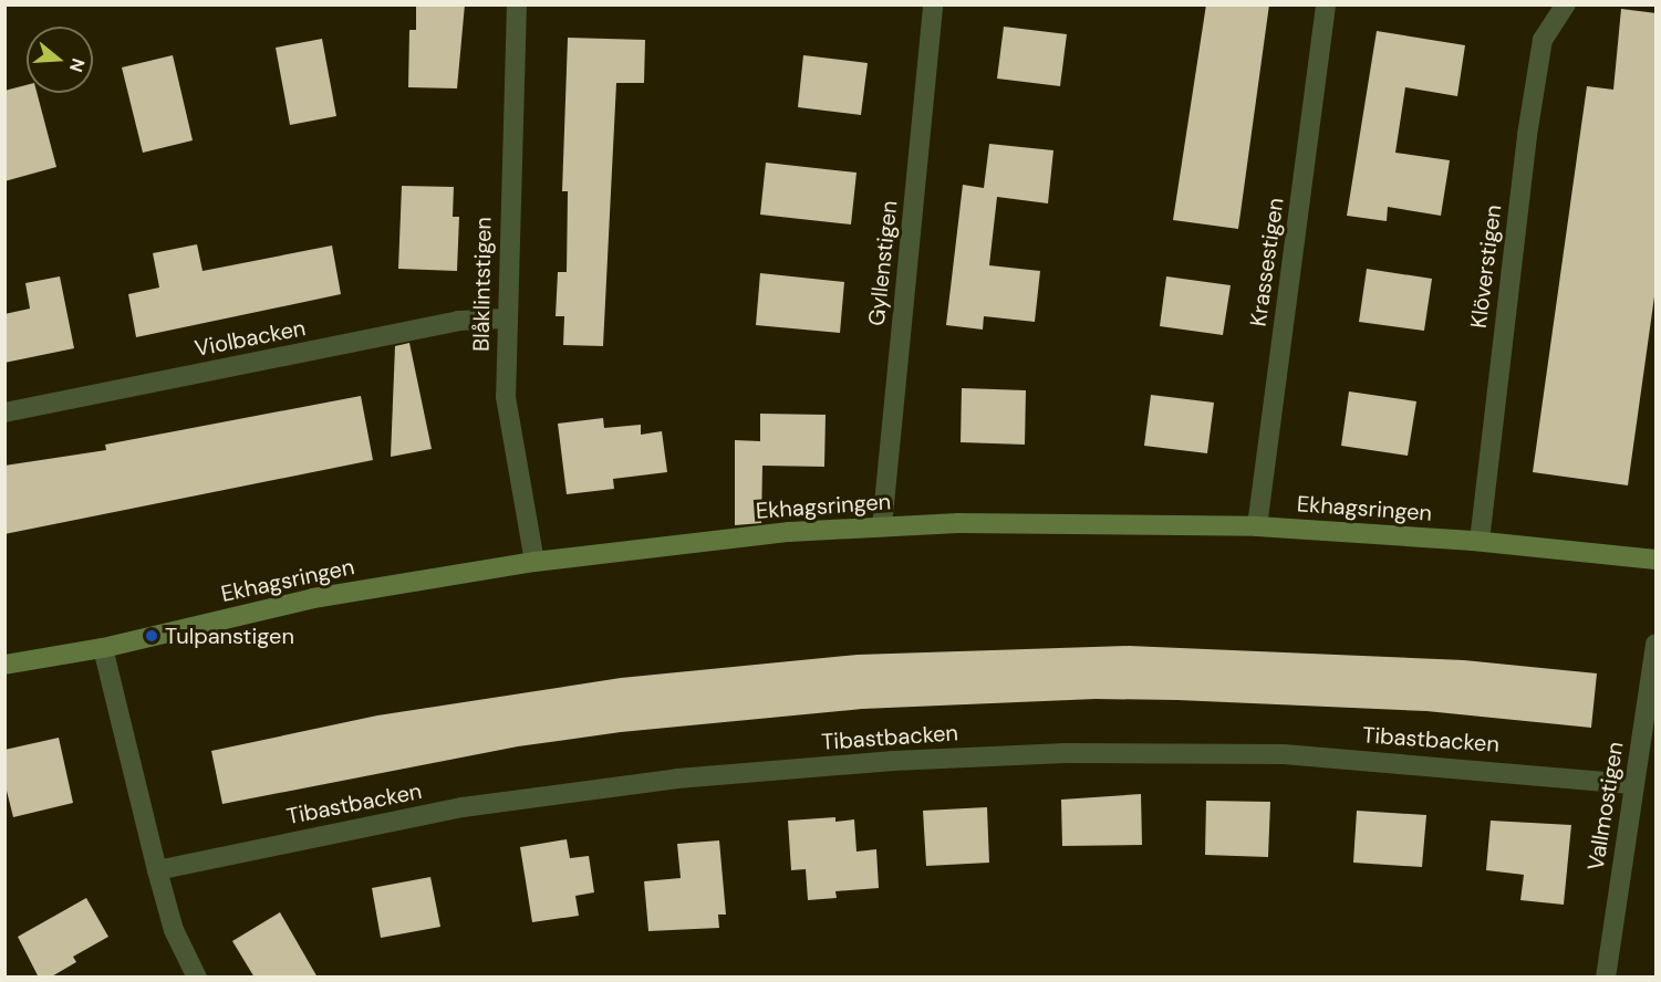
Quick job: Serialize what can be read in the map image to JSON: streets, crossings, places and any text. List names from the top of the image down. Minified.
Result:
{"streets":{"street":["Krassestigen","Gyllenstigen","Klöverstigen","Blåklintstigen","Violbacken","Ekhagsringen","Tibastbacken","Vallmostigen"]},"crossings":[["Krassestigen","Ekhagsringen"],["Gyllenstigen","Ekhagsringen"],["Klöverstigen","Ekhagsringen"],["Blåklintstigen","Violbacken"],["Blåklintstigen","Ekhagsringen"],["Tibastbacken","Vallmostigen"]],"places":["Tulpanstigen"],"north":"right"}
